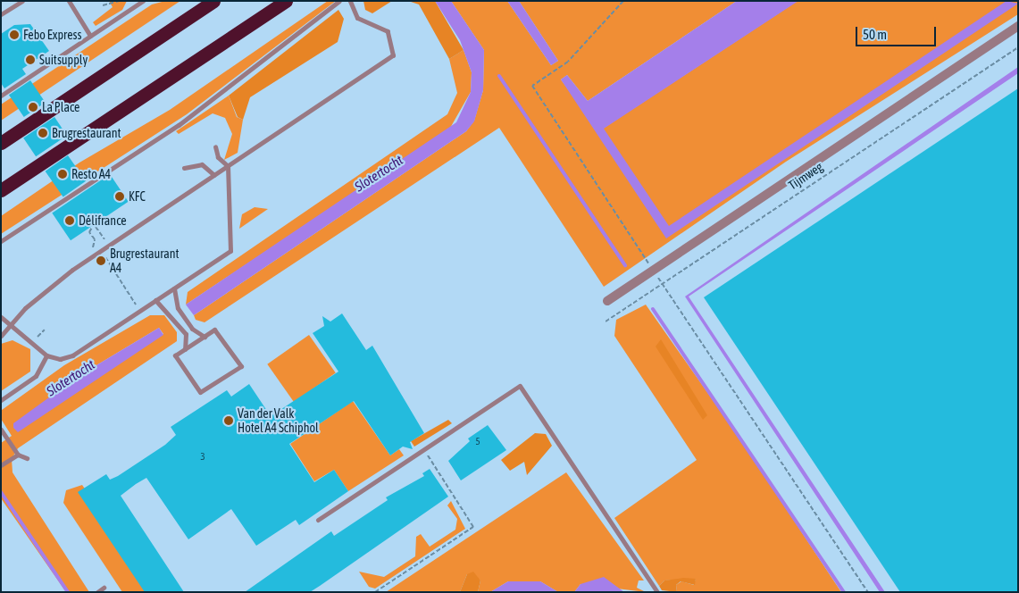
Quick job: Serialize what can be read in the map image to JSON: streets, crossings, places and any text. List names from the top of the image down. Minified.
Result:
{"streets":{"street":["Tijmweg"]},"water":["Slotertocht"],"places":["Febo Express","Suitsupply","La Place","Brugrestaurant","Resto A4","KFC","Délifrance","Brugrestaurant A4","Van der Valk Hotel A4 Schiphol"],"house_numbers":["5","3"],"scale_bar":"50 m"}
